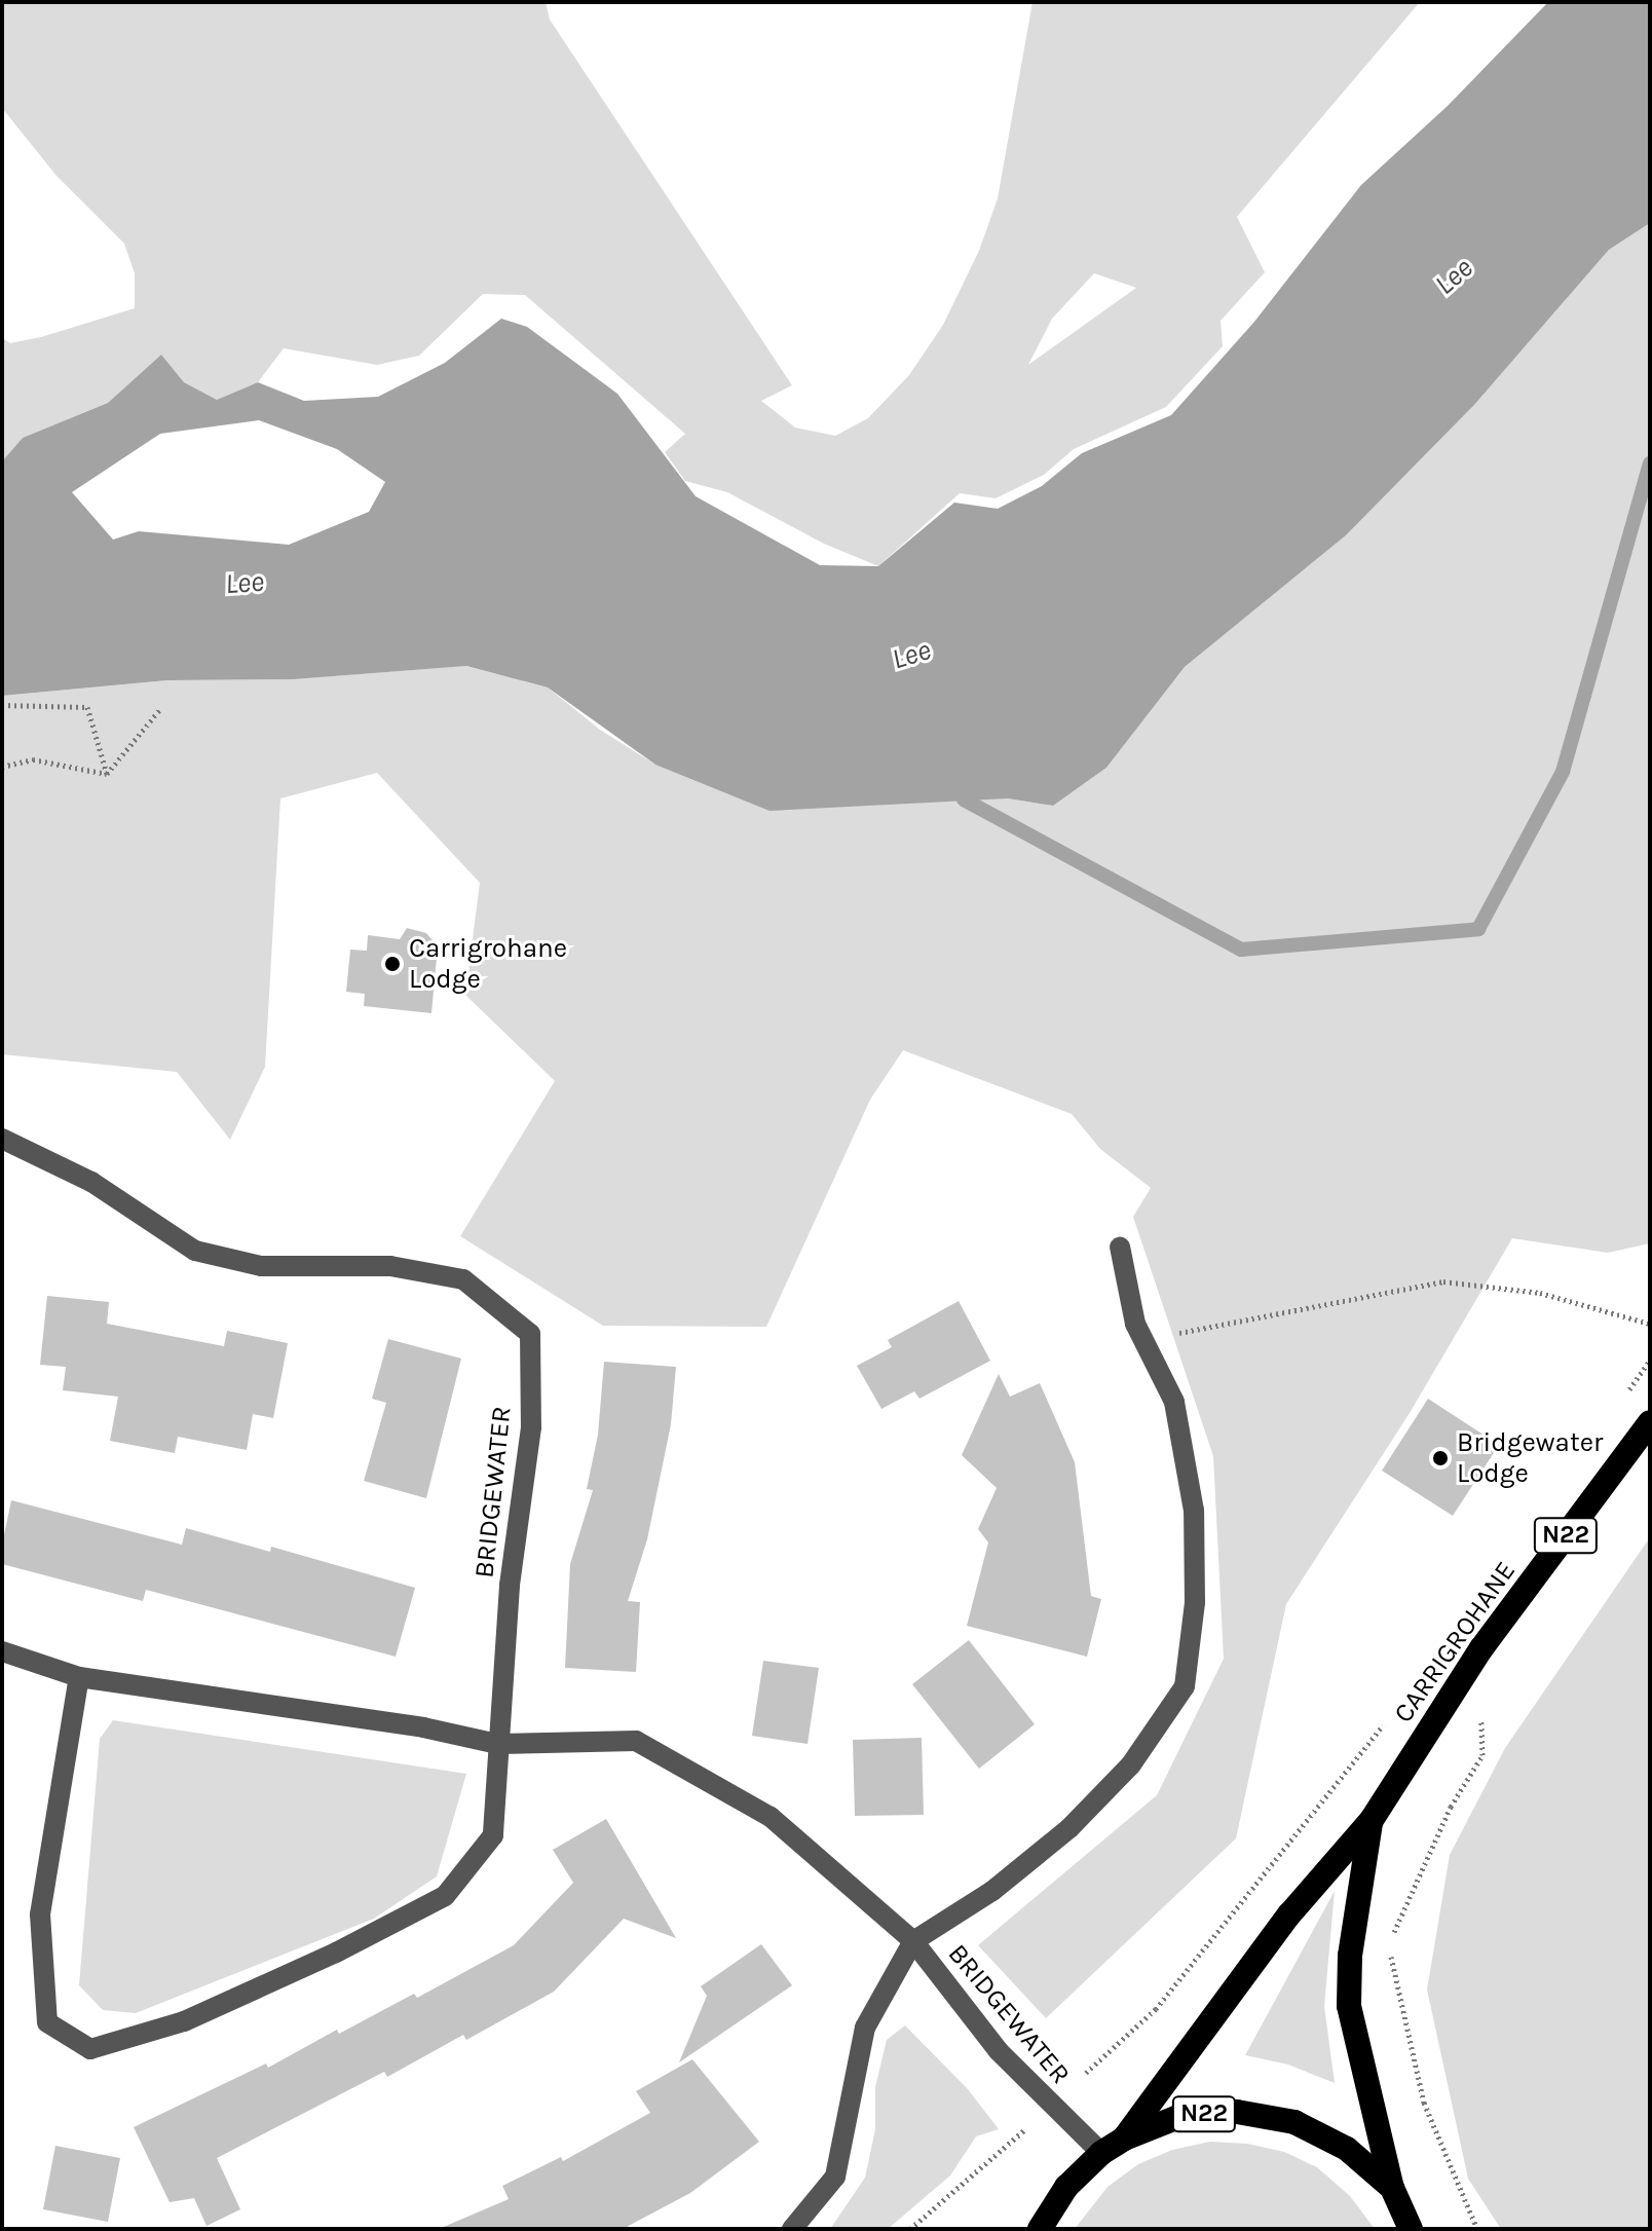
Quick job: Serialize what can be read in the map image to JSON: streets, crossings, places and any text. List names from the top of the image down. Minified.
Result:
{"streets":{"highway":["N22","CARRIGROHANE"],"street":["BRIDGEWATER"]},"crossings":[["BRIDGEWATER","N22"],["N22","CARRIGROHANE"]],"water":["Lee"],"places":["Carrigrohane Lodge","Bridgewater Lodge"]}
